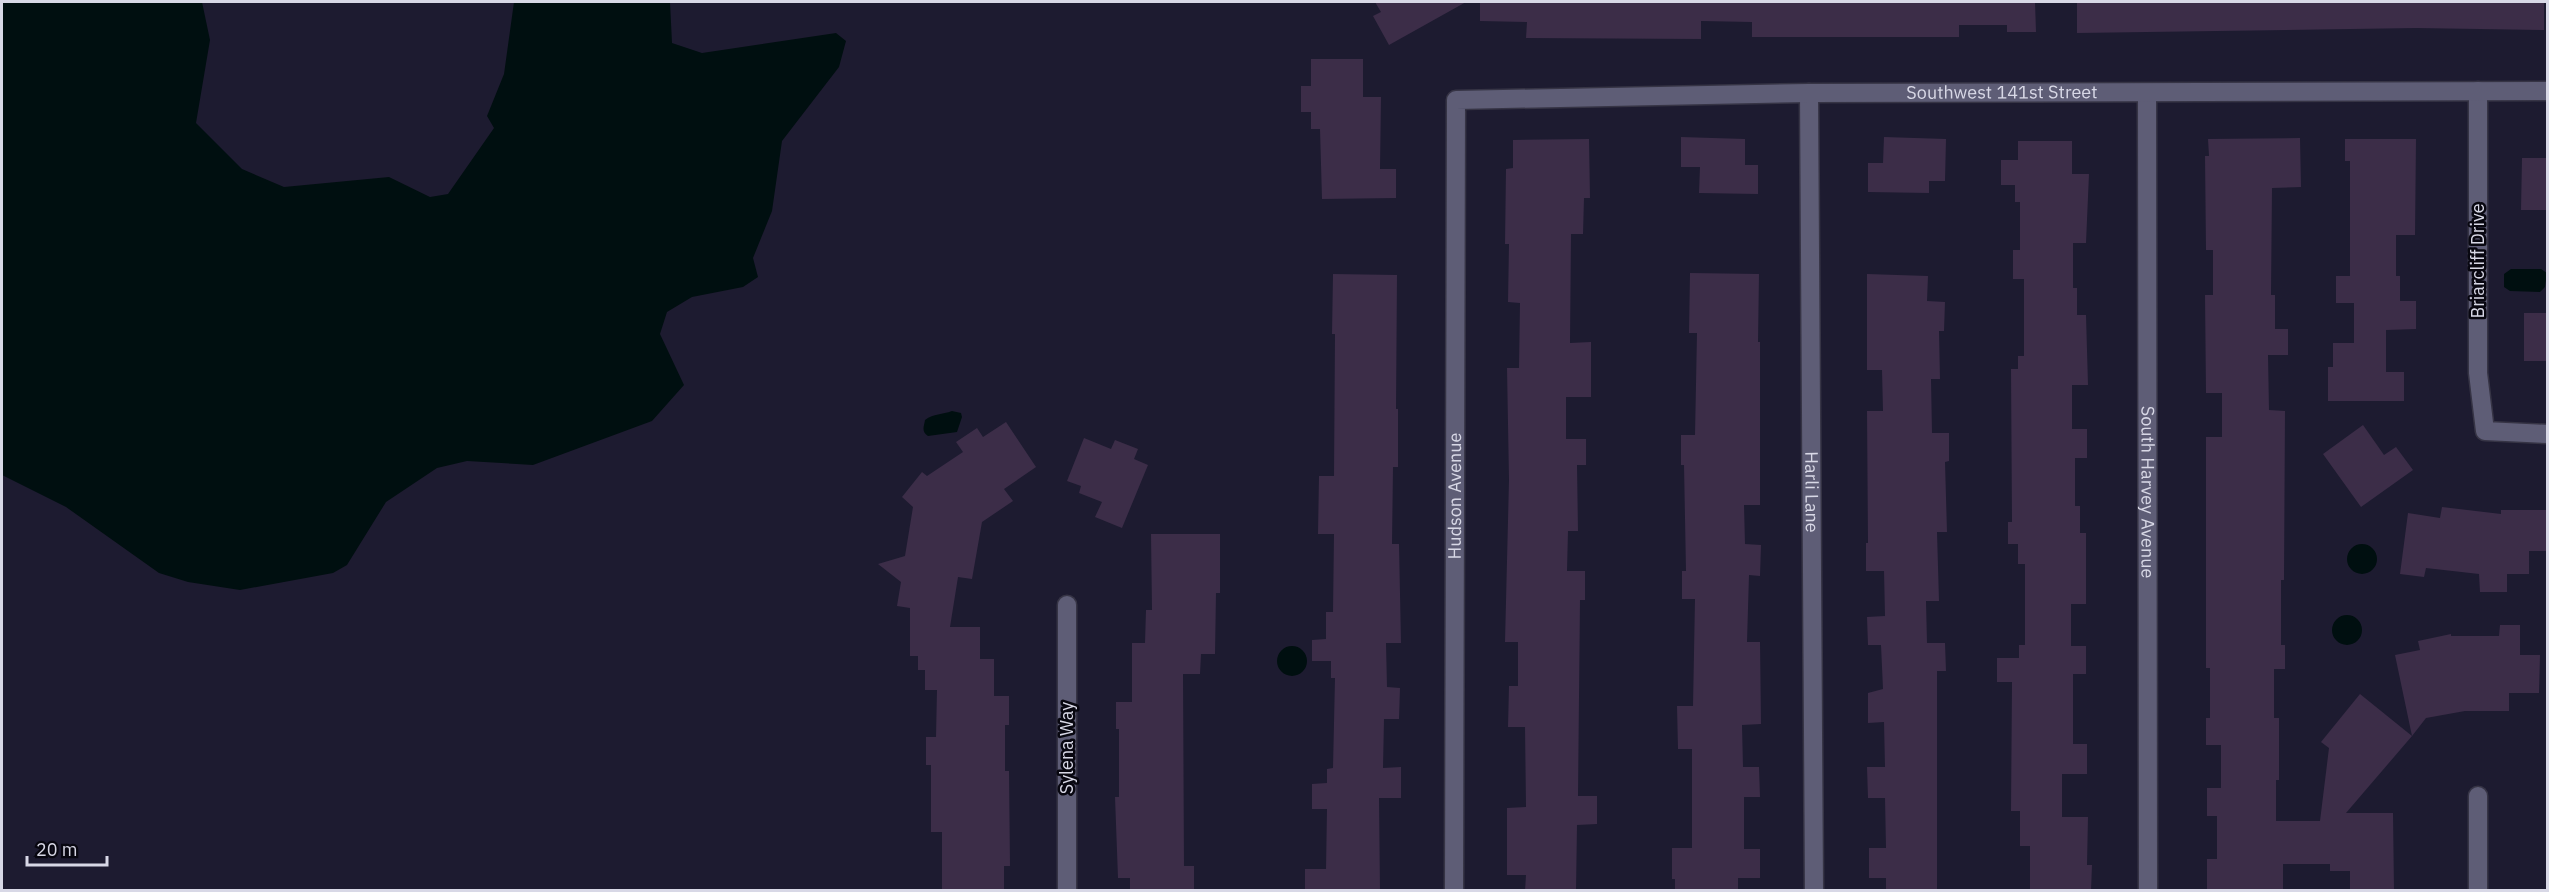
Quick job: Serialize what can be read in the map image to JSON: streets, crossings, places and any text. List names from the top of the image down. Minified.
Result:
{"streets":{"street":["Southwest 141st Street","Briarcliff Drive","Harli Lane","South Harvey Avenue","Hudson Avenue","Sylena Way"]},"crossings":[["Southwest 141st Street","Briarcliff Drive"],["Southwest 141st Street","Harli Lane"],["Southwest 141st Street","South Harvey Avenue"],["Southwest 141st Street","Hudson Avenue"]],"scale_bar":"20 m"}
